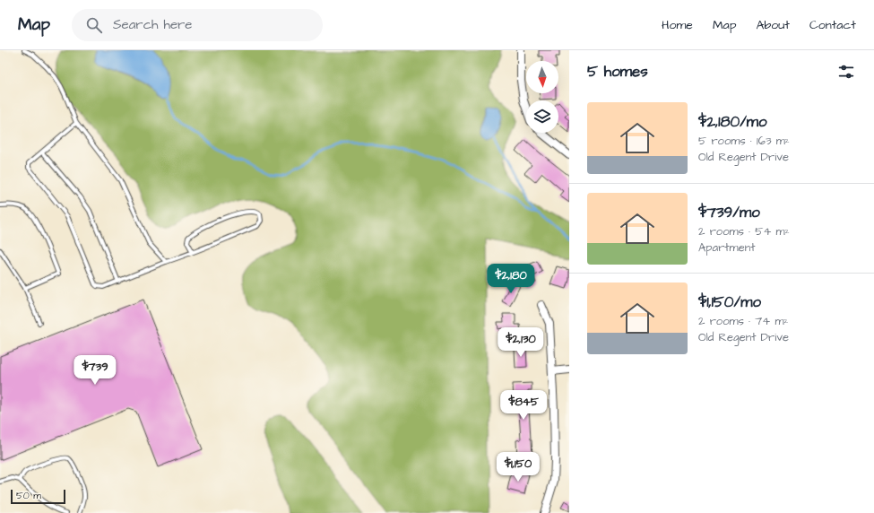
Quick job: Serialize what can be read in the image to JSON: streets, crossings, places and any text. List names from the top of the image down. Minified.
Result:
{"scale_bar":"50 m","north":"bottom","page":{"header":"Map","search":"Search here","nav":["Home","Map","About","Contact"],"heading":"5 homes","list":[{"name":"$2,180/mo","note":"5 rooms · 163 m² · Old Regent Drive"},{"name":"$739/mo","note":"2 rooms · 54 m² · Apartment"},{"name":"$1,150/mo","note":"2 rooms · 74 m² · Old Regent Drive"}],"price":["$2,180","$2,130","$739","$845","$1,150"],"scale":"50 m"}}
